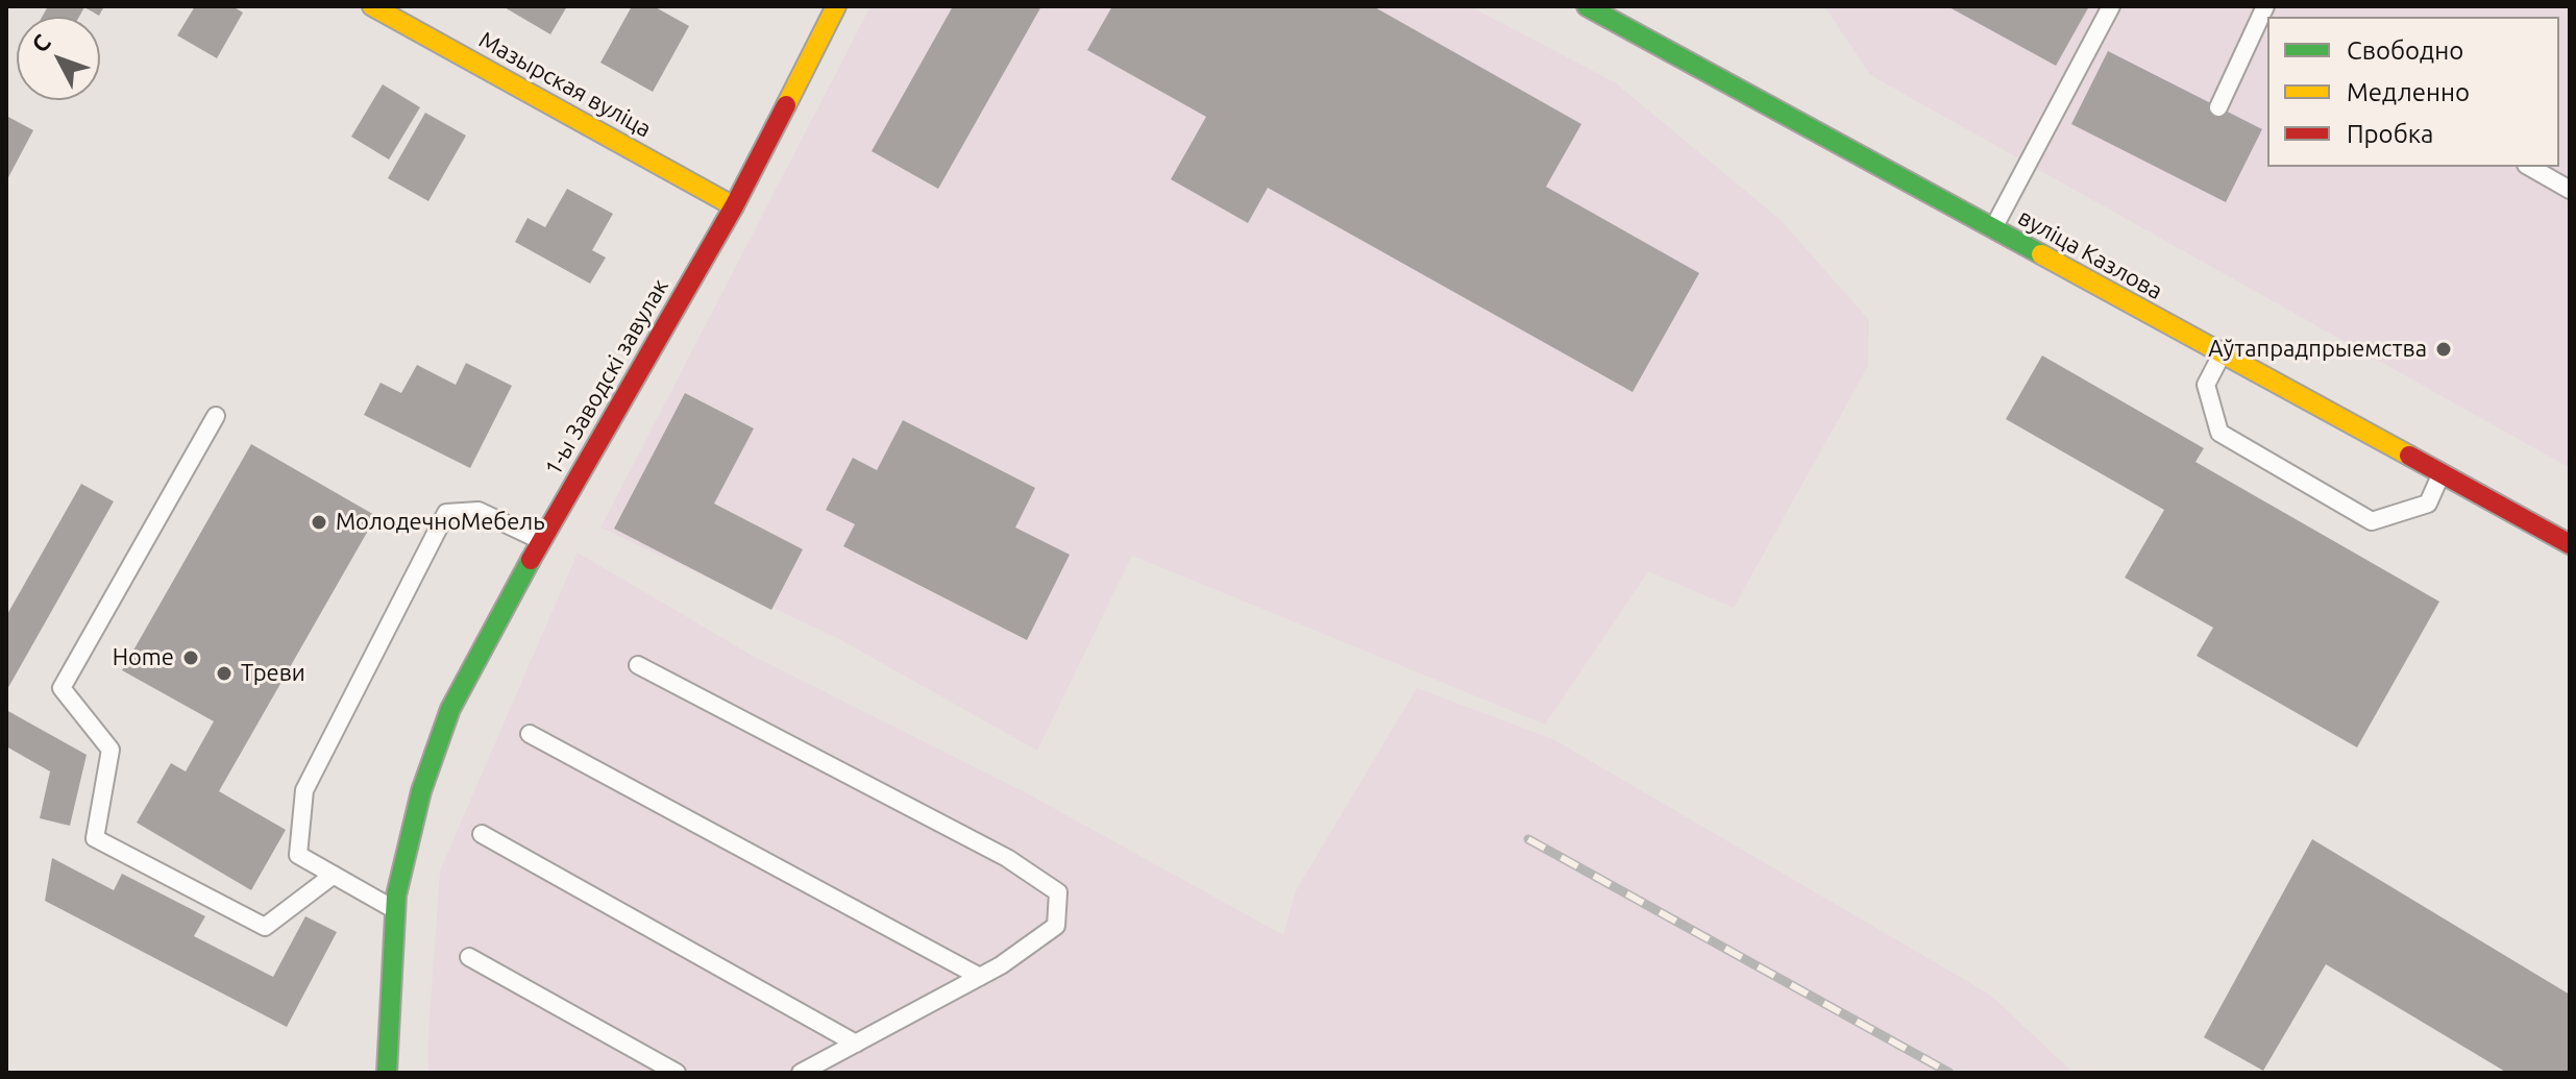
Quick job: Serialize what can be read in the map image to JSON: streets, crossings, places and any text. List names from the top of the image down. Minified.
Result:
{"streets":{"street":["Мазырская вуліца","вуліца Казлова","1-ы Заводскі завулак"]},"crossings":[["Мазырская вуліца","1-ы Заводскі завулак"]],"places":["Аўтапрадпрыемства","МолодечноМебель","Home","Треви"],"legend":["Свободно","Медленно","Пробка"],"north":"top left"}
